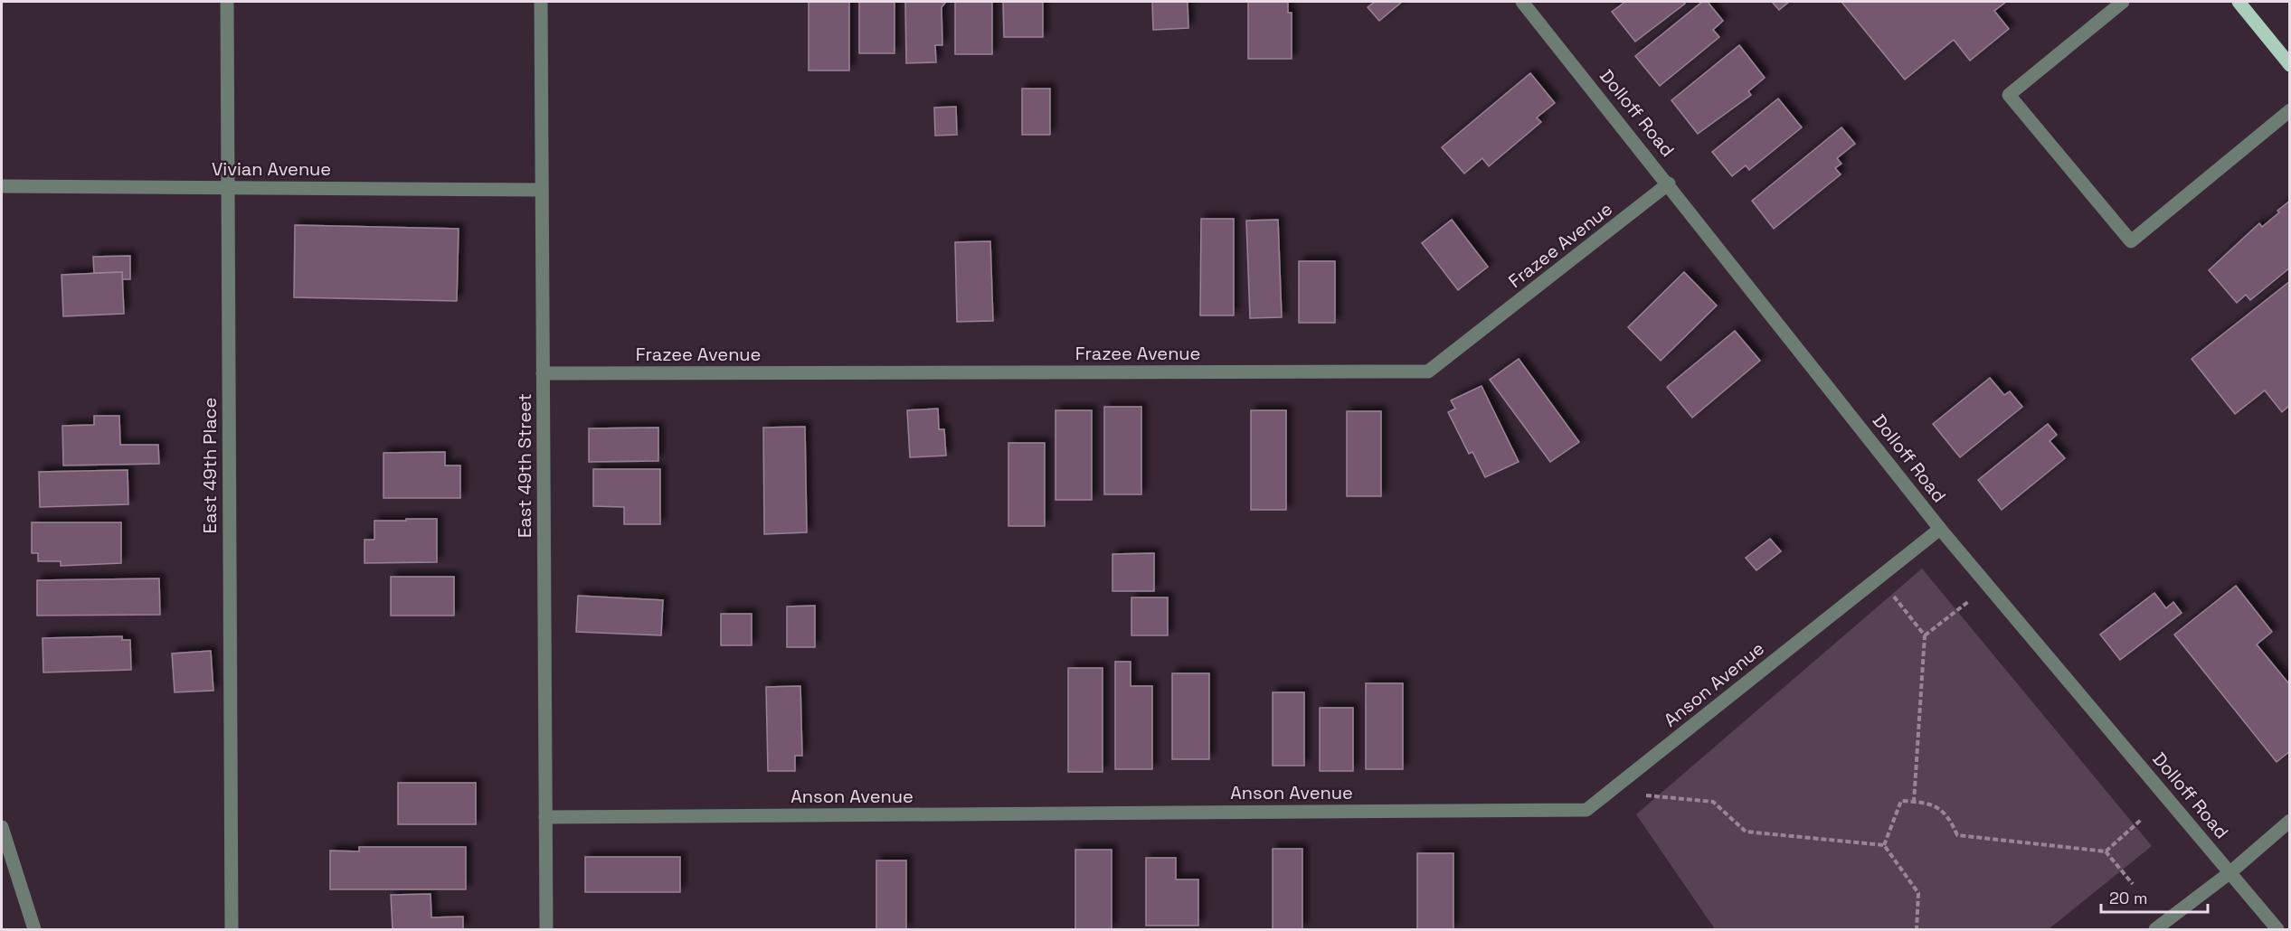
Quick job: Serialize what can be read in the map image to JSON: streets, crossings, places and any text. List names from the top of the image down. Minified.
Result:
{"streets":{"street":["Dolloff Road","Vivian Avenue","Frazee Avenue","East 49th Place","East 49th Street","Anson Avenue"]},"crossings":[["Dolloff Road","Frazee Avenue"],["Dolloff Road","Anson Avenue"],["Vivian Avenue","East 49th Place"],["Vivian Avenue","East 49th Street"],["Frazee Avenue","East 49th Street"],["East 49th Street","Anson Avenue"]],"scale_bar":"20 m"}
